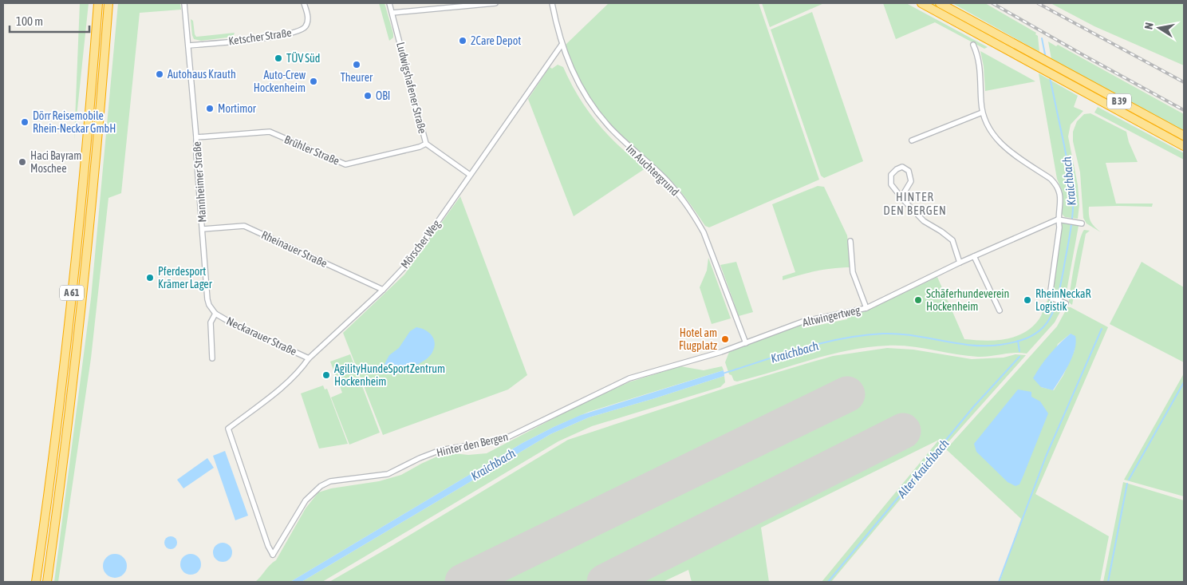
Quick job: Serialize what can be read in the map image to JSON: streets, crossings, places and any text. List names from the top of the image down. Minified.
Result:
{"streets":{"highway":["B 39","A 61"],"street":["Ketscher Straße","Ludwigshafener Straße","Brühler Straße","Im Auchtergrund","Mannheimer Straße","Mörscher Weg","Rheinauer Straße","Altwingertweg","Neckarauer Straße","Hinter den Bergen"]},"crossings":[["Ketscher Straße","Mannheimer Straße"],["Ludwigshafener Straße","Brühler Straße"],["Ludwigshafener Straße","Mörscher Weg"],["Brühler Straße","Mannheimer Straße"],["Im Auchtergrund","Mörscher Weg"],["Im Auchtergrund","Altwingertweg"],["Mannheimer Straße","Rheinauer Straße"],["Mannheimer Straße","Neckarauer Straße"],["Mörscher Weg","Rheinauer Straße"],["Mörscher Weg","Neckarauer Straße"],["Mörscher Weg","Hinter den Bergen"],["Altwingertweg","Hinter den Bergen"]],"districts":["HINTER DEN BERGEN"],"water":["Kraichbach","Alter Kraichbach"],"places":["2Care Depot","TÜV Süd","Theurer","Autohaus Krauth","Auto-Crew Hockenheim","OBI","Mortimor","Dörr Reisemobile Rhein-Neckar GmbH","Haci Bayram Moschee","Pferdesport Krämer Lager","Schäferhundeverein Hockenheim","RheinNeckaR Logistik","Hotel am Flugplatz","AgilityHundeSportZentrum Hockenheim"],"scale_bar":"100 m","north":"left"}
